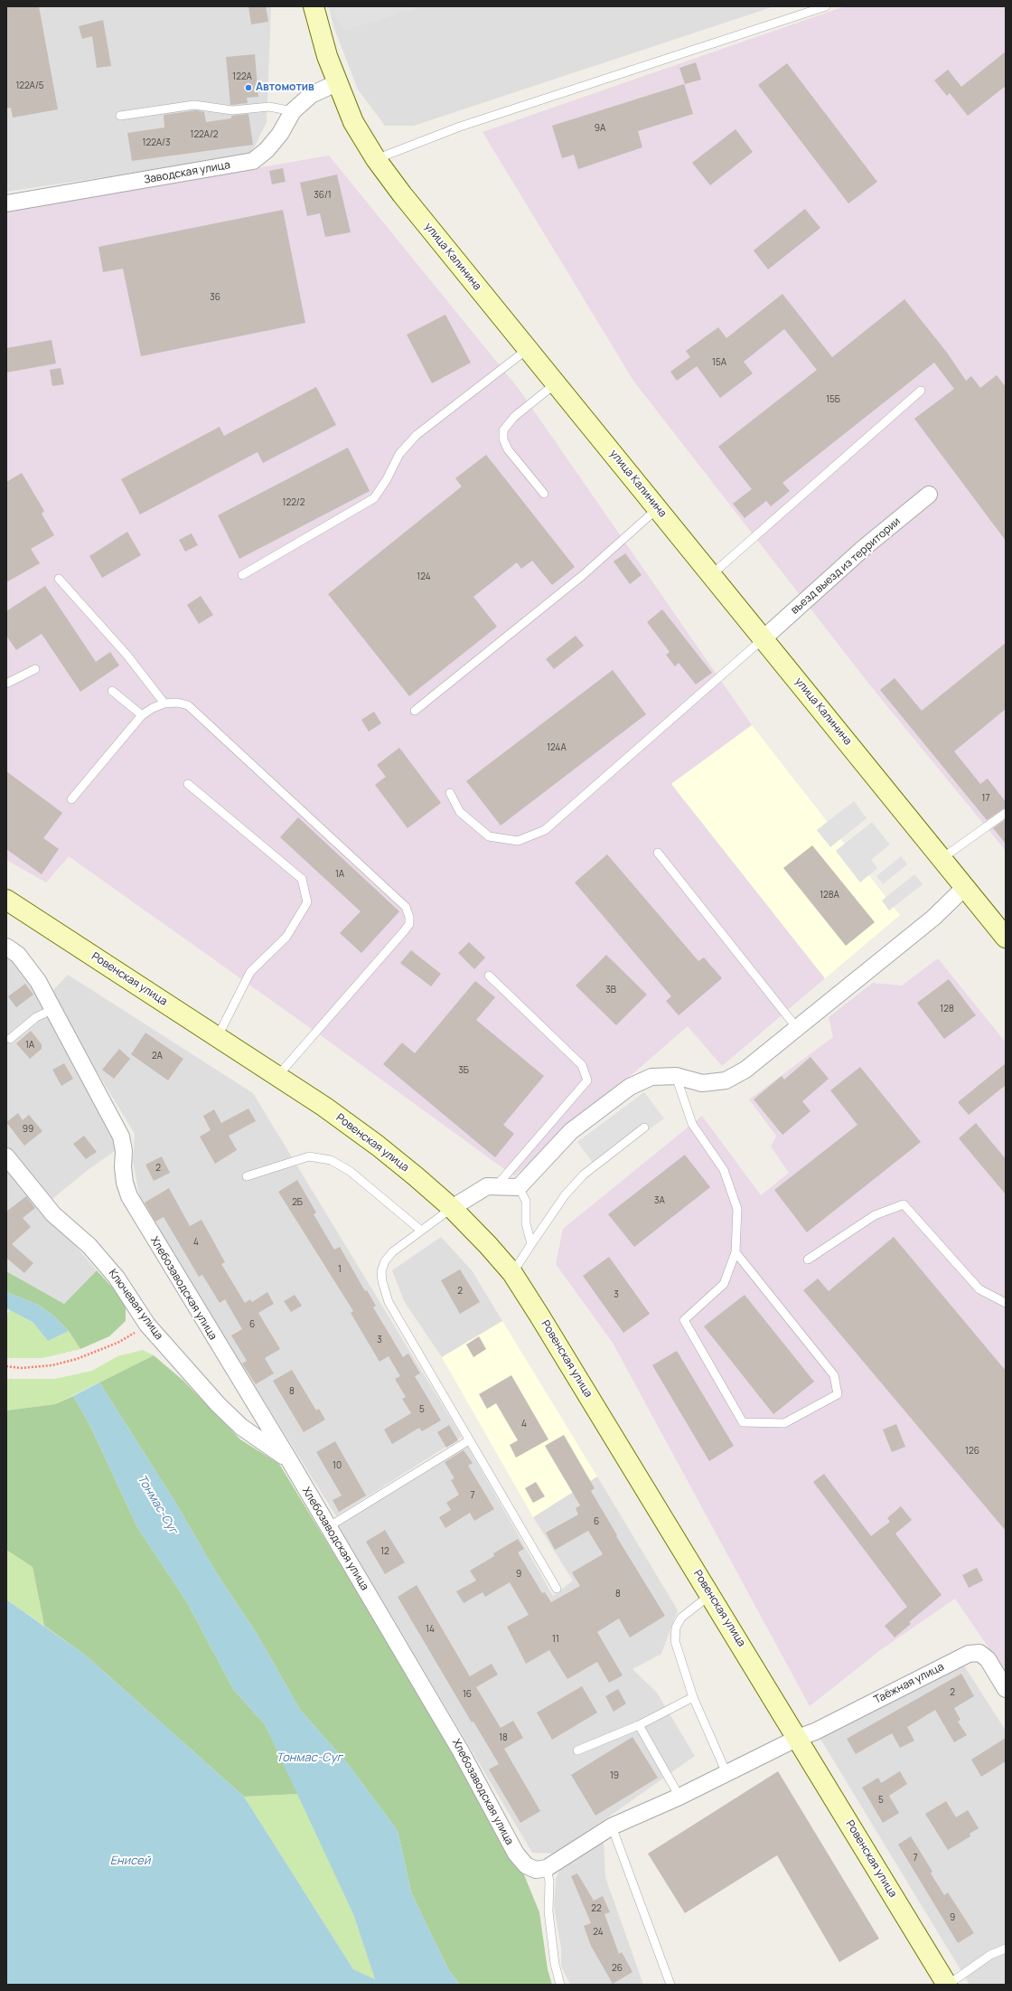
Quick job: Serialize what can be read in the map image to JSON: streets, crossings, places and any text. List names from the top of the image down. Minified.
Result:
{"streets":{"main road":["улица Калинина","Ровенская улица"],"street":["Заводская улица","въезд выезд из территории","Хлебозаводская улица","Ключевая улица","Таёжная улица"]},"crossings":[["Заводская улица","улица Калинина"],["улица Калинина","въезд выезд из территории"],["Ровенская улица","Таёжная улица"],["Хлебозаводская улица","Ключевая улица"]],"water":["Тонмас-Суг","Енисей"],"places":["Автомотив"],"house_numbers":["122А","122А/5","9А","122А/2","122А/3","36/1","36","15А","15Б","122/2","124","124А","17","1А","128А","3В","128","1А","2А","3Б","99","2","3А","2Б","4","1","2","3","6","3","8","5","4","126","10","7","6","12","9","8","14","11","2","16","18","19","5","7","22","9","24","26"]}
